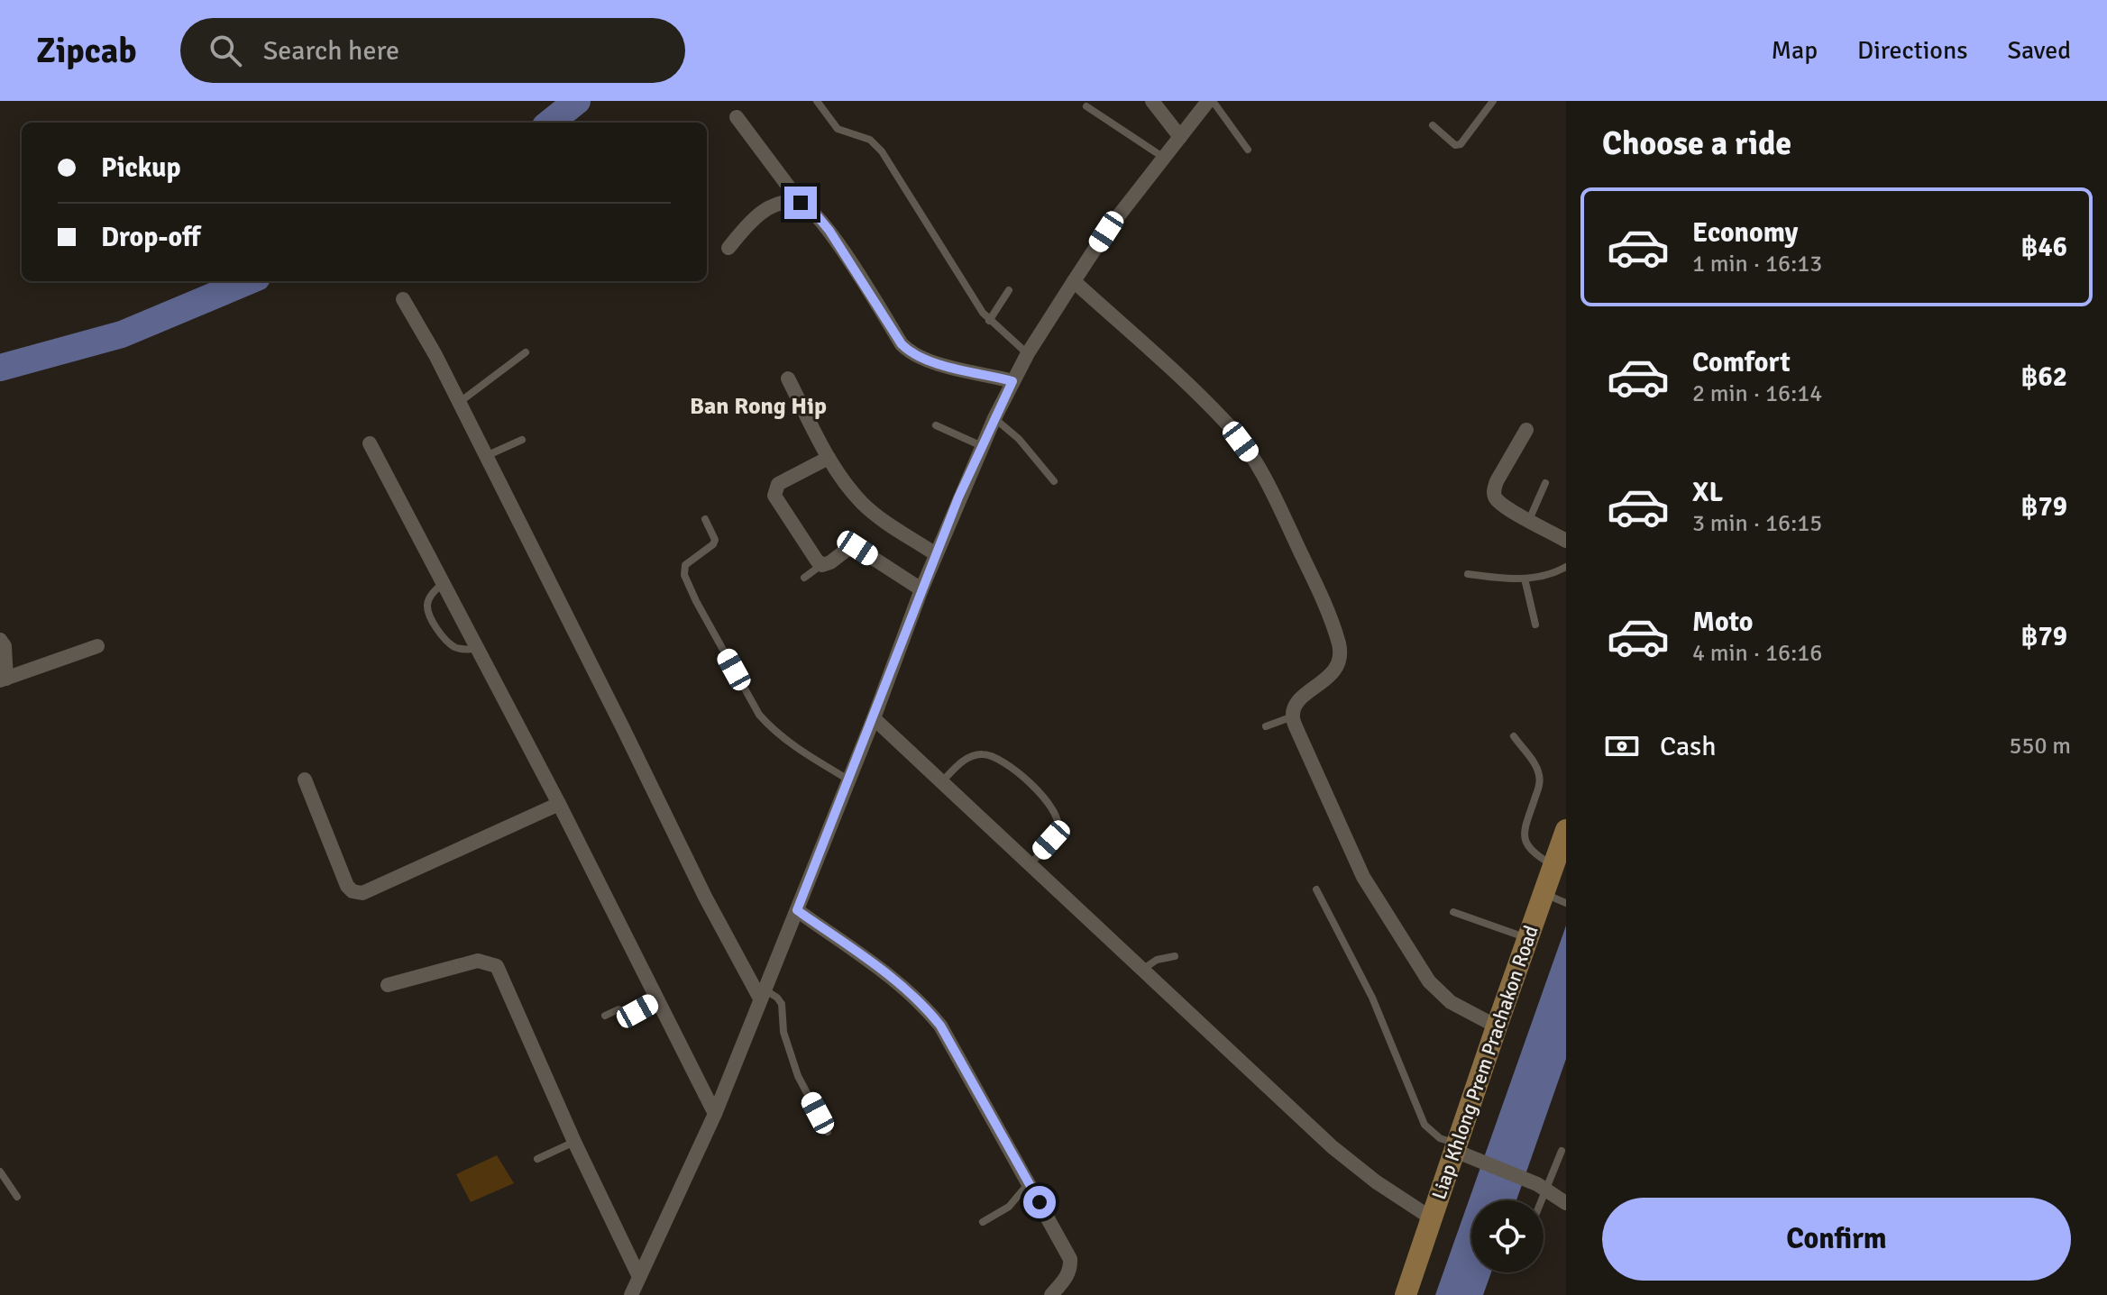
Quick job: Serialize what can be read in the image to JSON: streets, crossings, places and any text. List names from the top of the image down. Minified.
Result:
{"streets":{"street":["Liap Khlong Prem Prachakon Road"]},"districts":["Ban Rong Hip"],"page":{"header":"Zipcab","search":"Search here","nav":["Map","Directions","Saved"],"heading":"Choose a ride","banner":["Pickup","Drop-off"],"list":[{"name":"Economy","note":"1 min · 16:13","value":"฿46"},{"name":"Comfort","note":"2 min · 16:14","value":"฿62"},{"name":"XL","note":"3 min · 16:15","value":"฿79"},{"name":"Moto","note":"4 min · 16:16","value":"฿79"}],"pay":["Cash","550 m"],"buttons":"Confirm"}}
